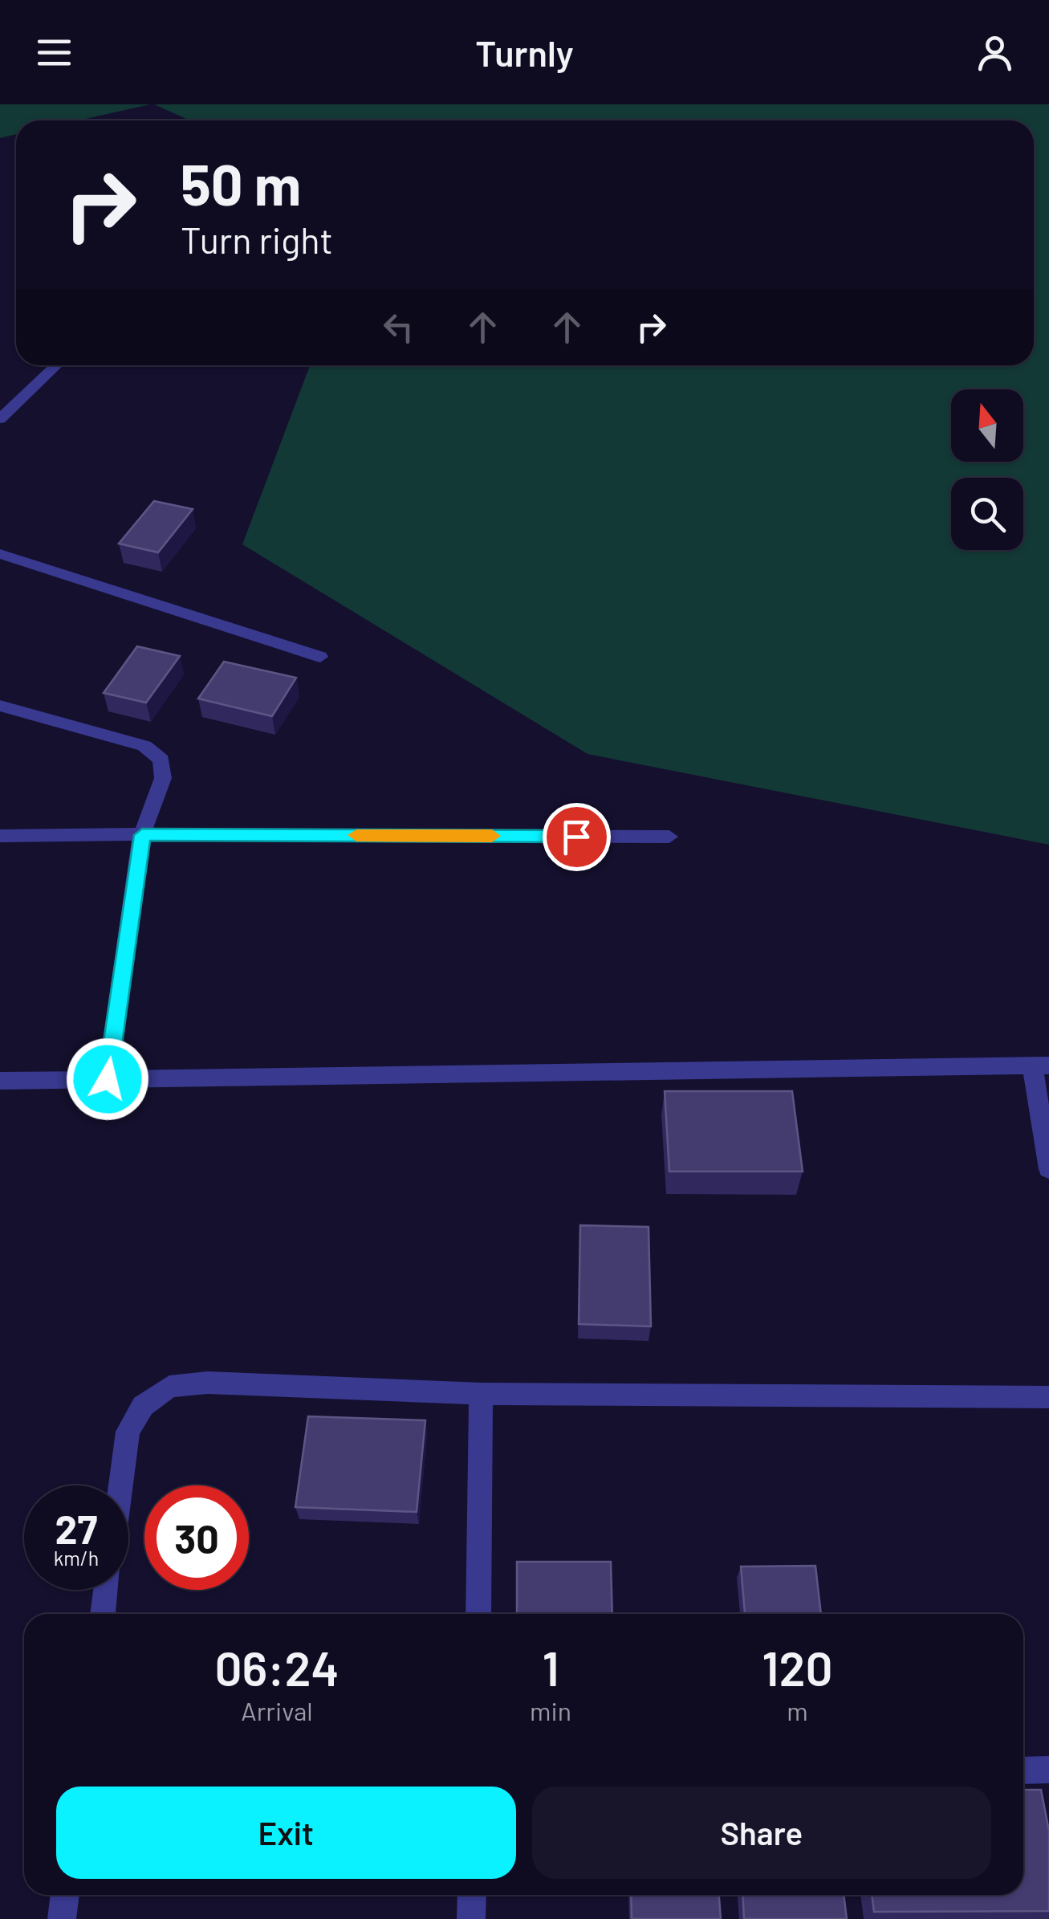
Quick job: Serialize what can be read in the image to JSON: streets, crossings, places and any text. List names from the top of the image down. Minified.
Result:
{"north":"top","page":{"header":"Turnly","turn":["50 m","Turn right"],"speed":"27 km/h","limit":"30","eta":["06:24","Arrival","1","min","120","m"],"buttons":["Exit","Share"]}}
